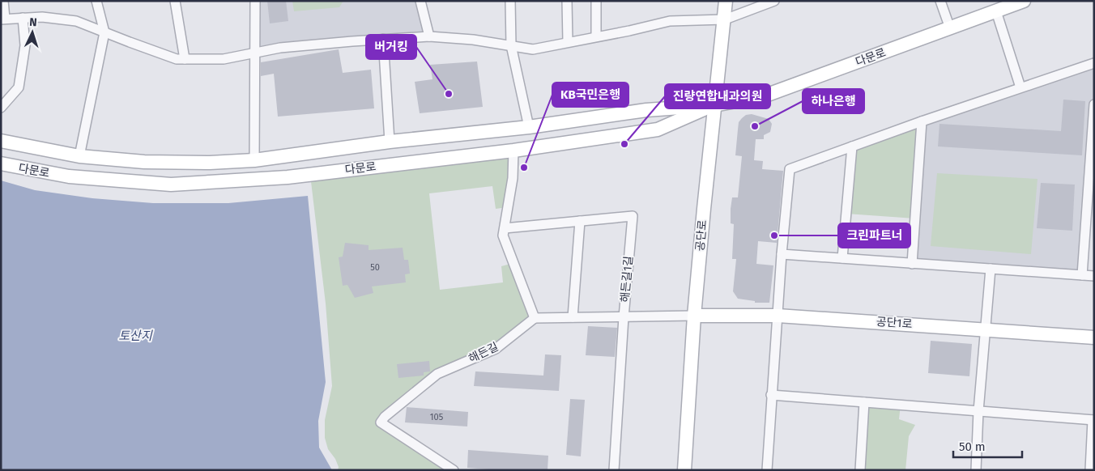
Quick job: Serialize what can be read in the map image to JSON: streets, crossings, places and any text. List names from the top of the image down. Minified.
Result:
{"streets":{"main road":["다문로","공단로","공단1로"],"street":["해든길1길","해든길"]},"crossings":[["다문로","공단로"],["공단로","공단1로"]],"water":["토산지"],"places":["버거킹","하나은행","진량연합내과의원","KB국민은행","크린파트너"],"house_numbers":["50","105"],"scale_bar":"50 m","north":"top"}
